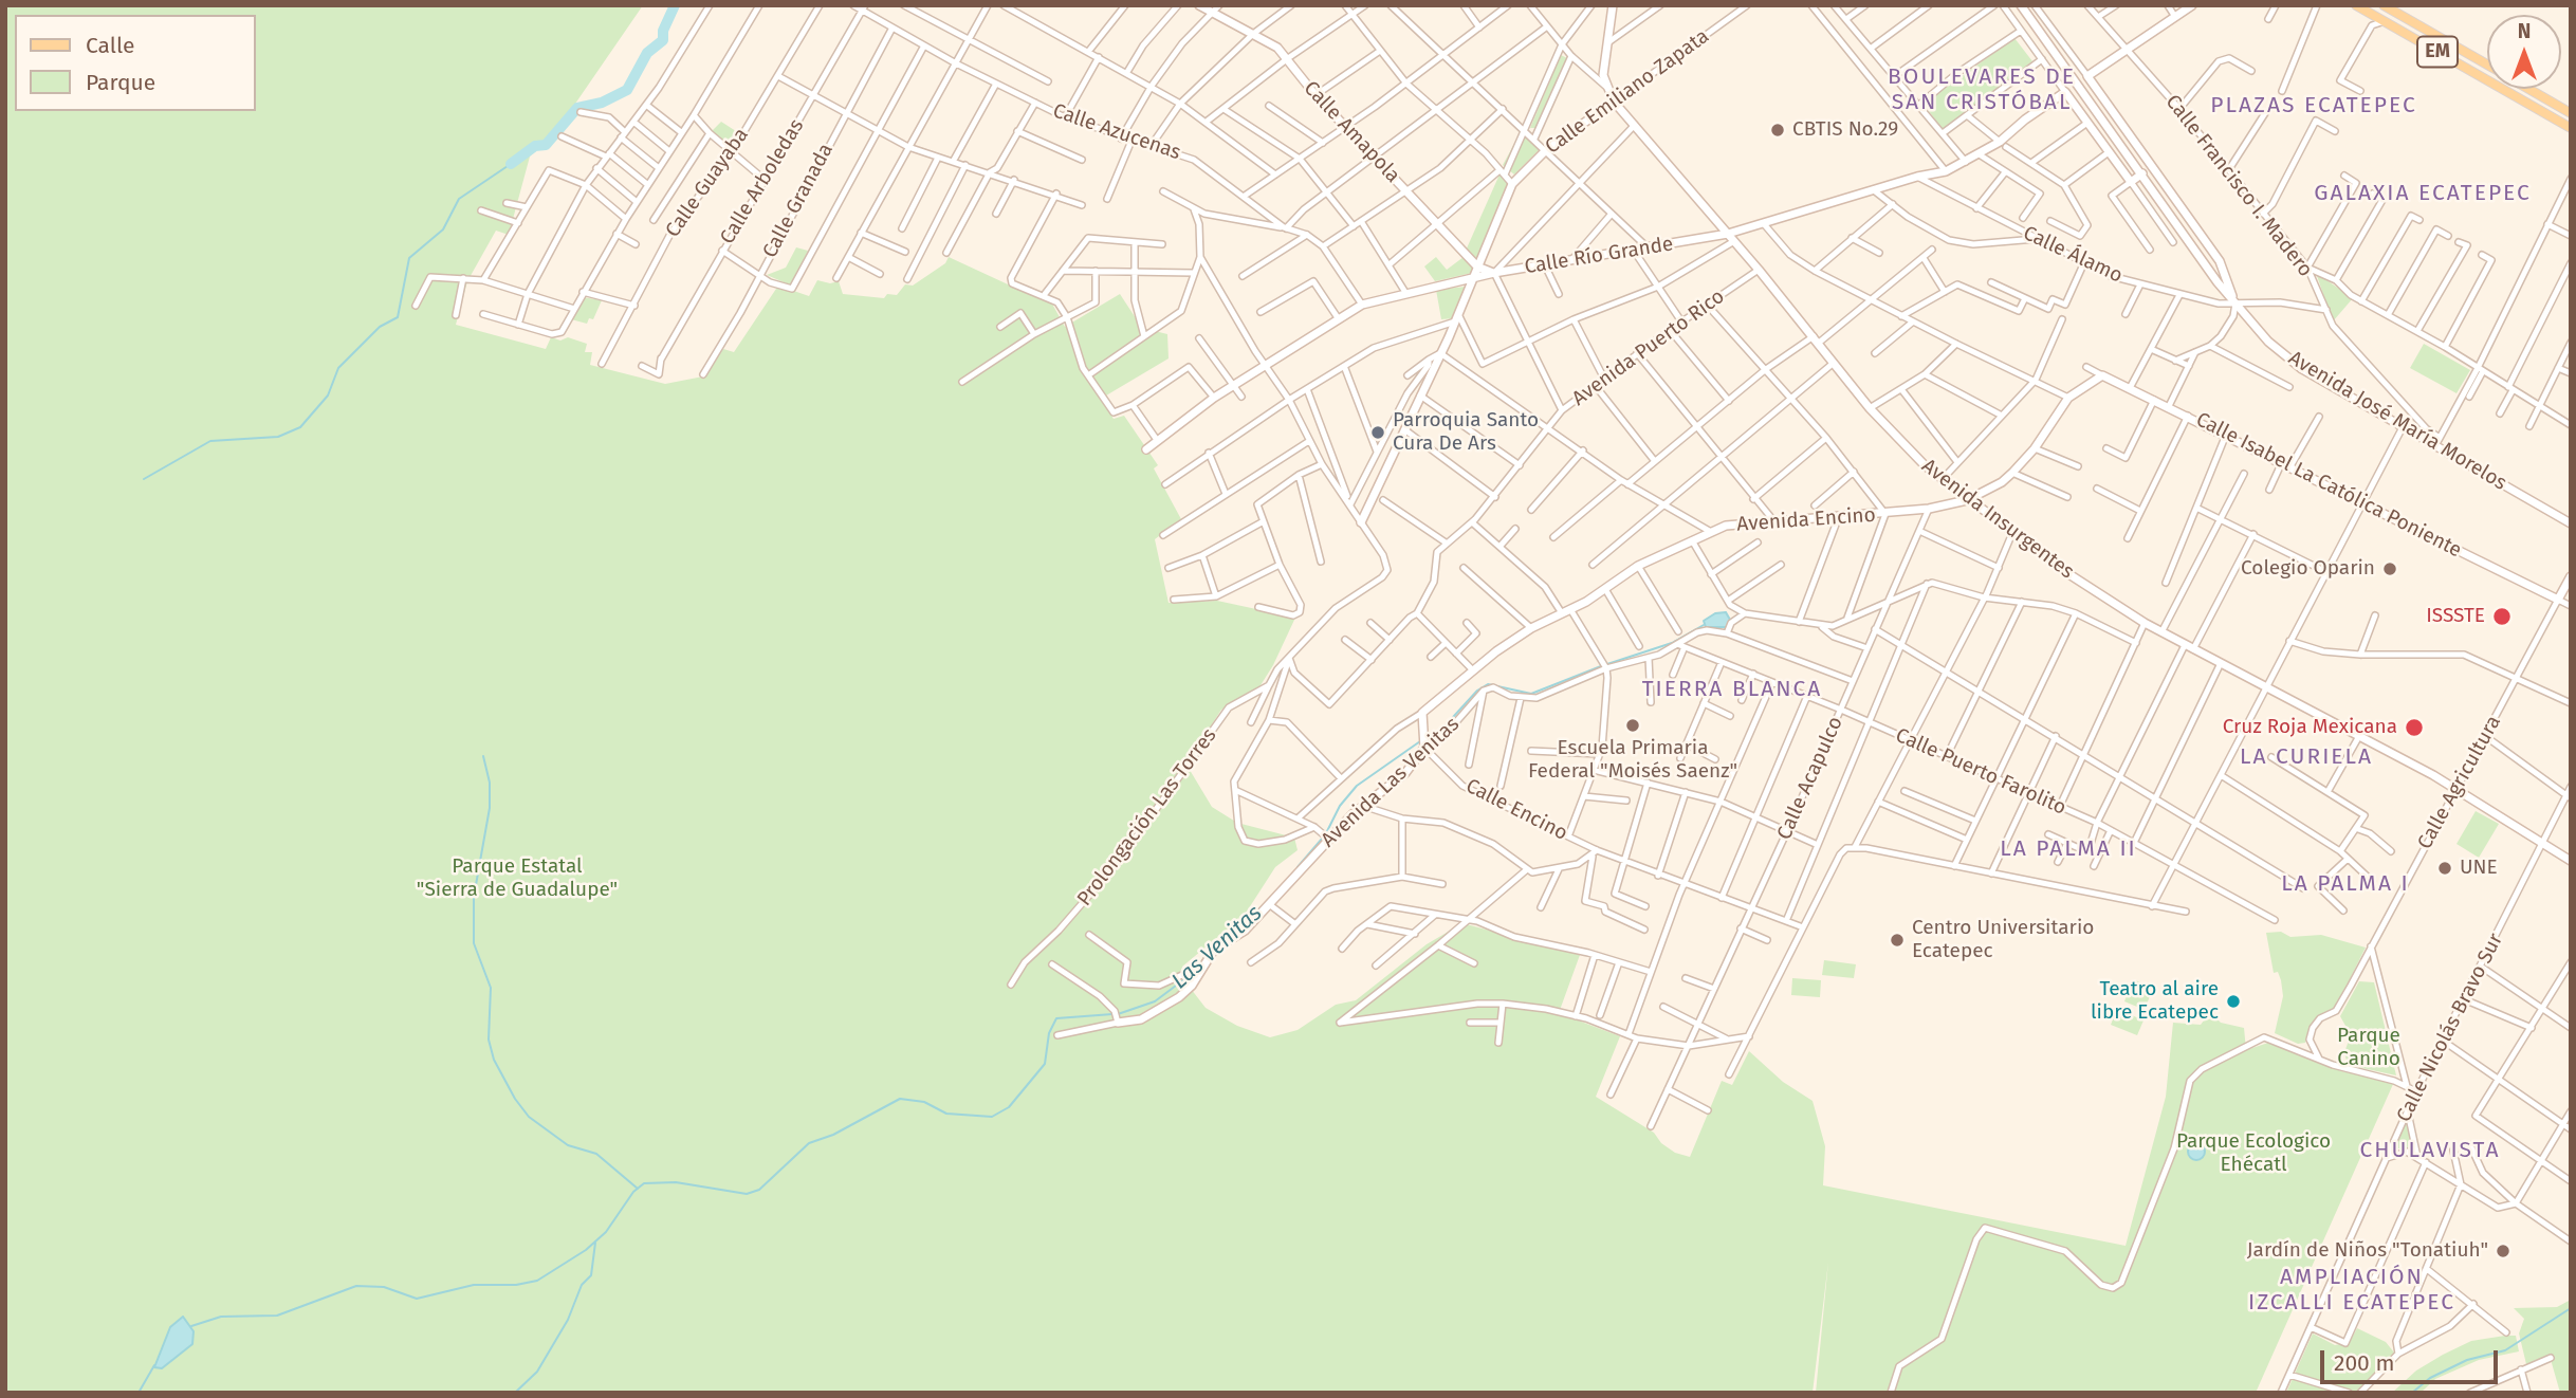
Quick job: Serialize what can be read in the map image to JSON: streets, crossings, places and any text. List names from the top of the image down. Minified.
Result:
{"streets":{"main road":["EM","Calle Emiliano Zapata","Calle Amapola","Calle Río Grande","Avenida José María Morelos","Calle Isabel La Católica Poniente","Avenida Insurgentes","Avenida Encino","Avenida Las Venitas","Calle Agricultura"],"street":["Calle Azucenas","Calle Arboledas","Calle Guayaba","Calle Francisco I. Madero","Calle Granada","Calle Álamo","Avenida Puerto Rico","Calle Puerto Farolito","Calle Acapulco","Calle Encino","Prolongación Las Torres","Calle Nicolás Bravo Sur"]},"crossings":[["Calle Emiliano Zapata","Avenida Insurgentes"],["Calle Azucenas","Calle Arboledas"],["Calle Azucenas","Calle Granada"],["Calle Azucenas","Calle Río Grande"],["Calle Amapola","Calle Río Grande"],["Calle Francisco I. Madero","Calle Álamo"],["Calle Francisco I. Madero","Avenida José María Morelos"],["Calle Álamo","Calle Río Grande"],["Calle Álamo","Avenida José María Morelos"],["Calle Río Grande","Avenida Insurgentes"],["Avenida Puerto Rico","Avenida Insurgentes"],["Calle Isabel La Católica Poniente","Avenida Encino"],["Calle Isabel La Católica Poniente","Calle Agricultura"],["Avenida Insurgentes","Avenida Encino"],["Avenida Insurgentes","Calle Agricultura"],["Avenida Insurgentes","Calle Nicolás Bravo Sur"],["Avenida Encino","Calle Acapulco"],["Calle Puerto Farolito","Calle Acapulco"],["Calle Acapulco","Calle Encino"],["Avenida Las Venitas","Calle Encino"]],"districts":["BOULEVARES DE SAN CRISTÓBAL","PLAZAS ECATEPEC","GALAXIA ECATEPEC","TIERRA BLANCA","LA CURIELA","LA PALMA II","LA PALMA I","CHULAVISTA","AMPLIACIÓN IZCALLI ECATEPEC"],"water":["Las Venitas"],"parks":["Parque Estatal \"Sierra de Guadalupe\"","Parque Canino","Parque Ecologico Ehécatl"],"places":["CBTIS No.29","Parroquia Santo Cura De Ars","Colegio Oparin","ISSSTE","Escuela Primaria Federal \"Moisés Saenz\"","Cruz Roja Mexicana","UNE","Centro Universitario Ecatepec","Teatro al aire libre Ecatepec","Jardín de Niños \"Tonatiuh\""],"legend":["Calle","Parque"],"scale_bar":"200 m","north":"top"}
